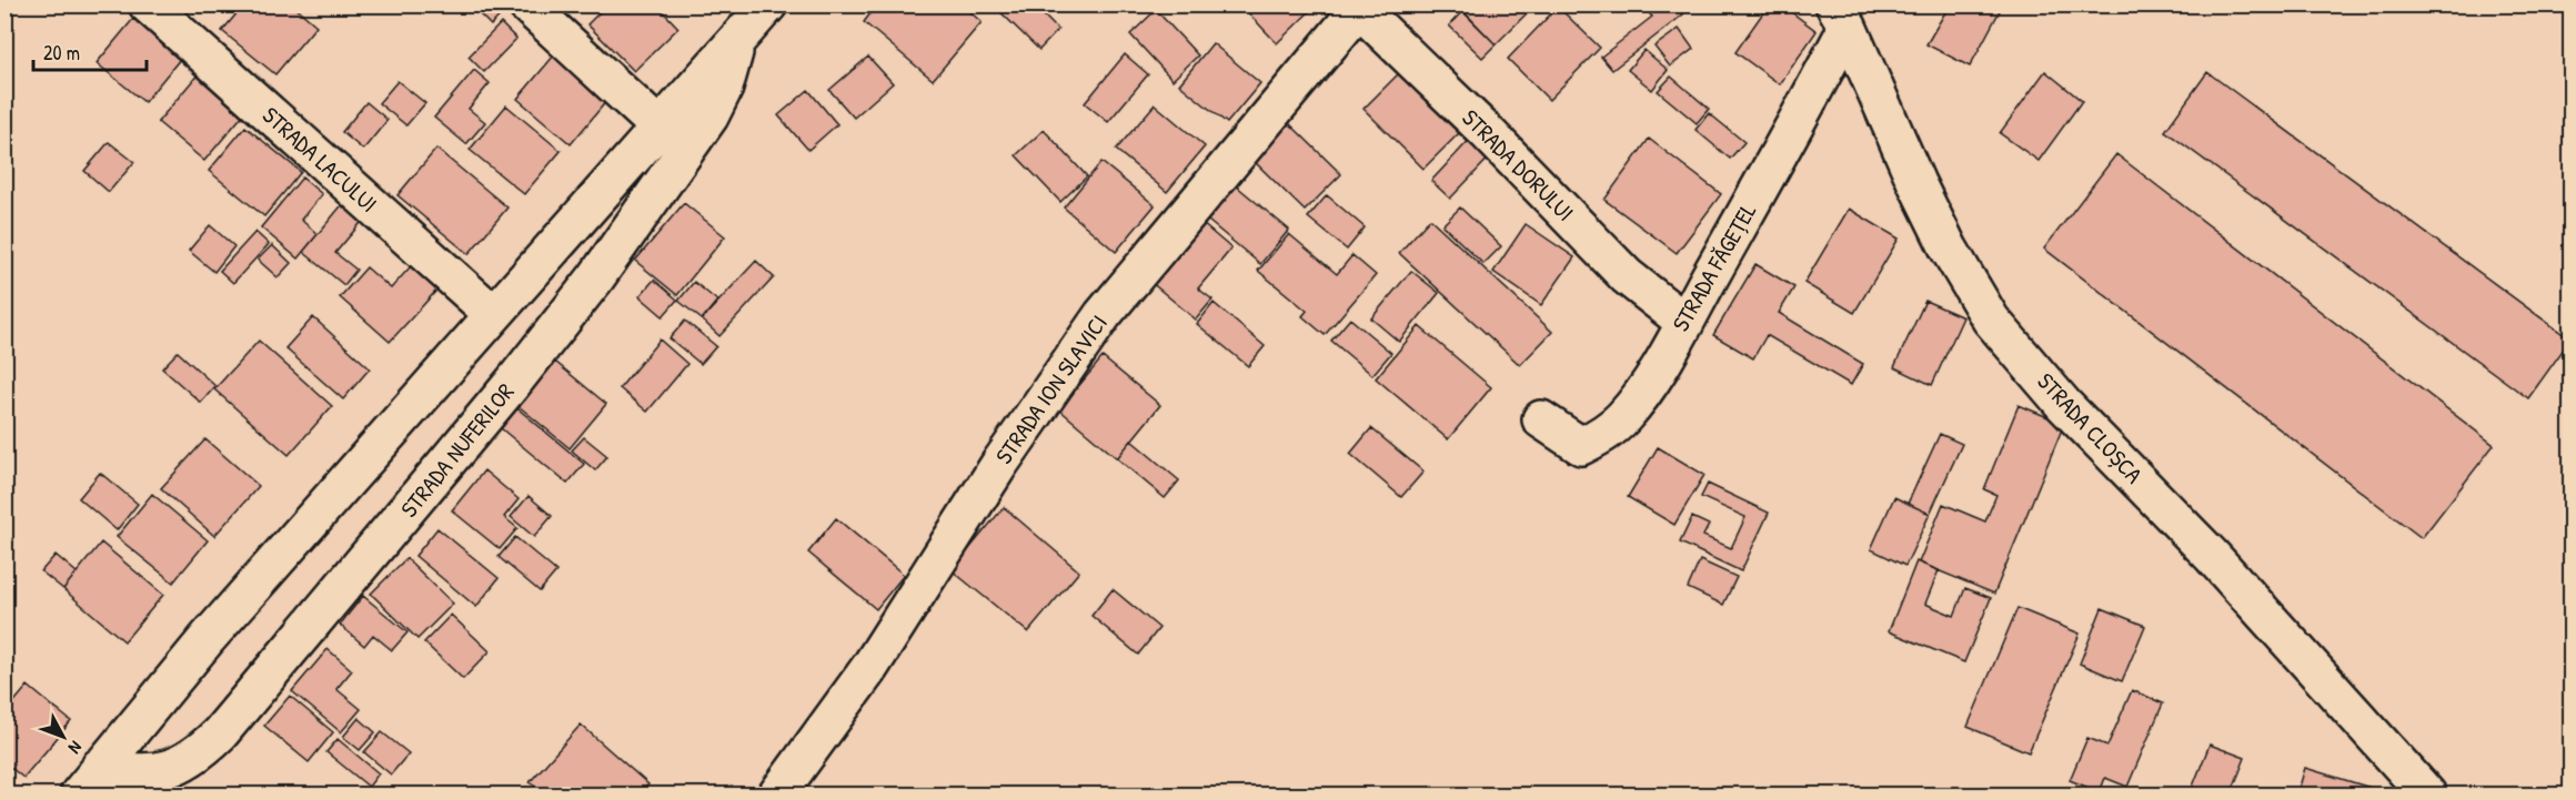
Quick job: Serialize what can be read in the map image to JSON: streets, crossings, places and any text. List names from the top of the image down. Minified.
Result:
{"streets":{"street":["STRADA LACULUI","STRADA DORULUI","STRADA FĂGEȚEL","STRADA ION SLAVICI","STRADA CLOȘCA","STRADA NUFERILOR"]},"crossings":[["STRADA LACULUI","STRADA NUFERILOR"],["STRADA DORULUI","STRADA FĂGEȚEL"],["STRADA DORULUI","STRADA ION SLAVICI"],["STRADA FĂGEȚEL","STRADA CLOȘCA"]],"scale_bar":"20 m","north":"bottom right"}
